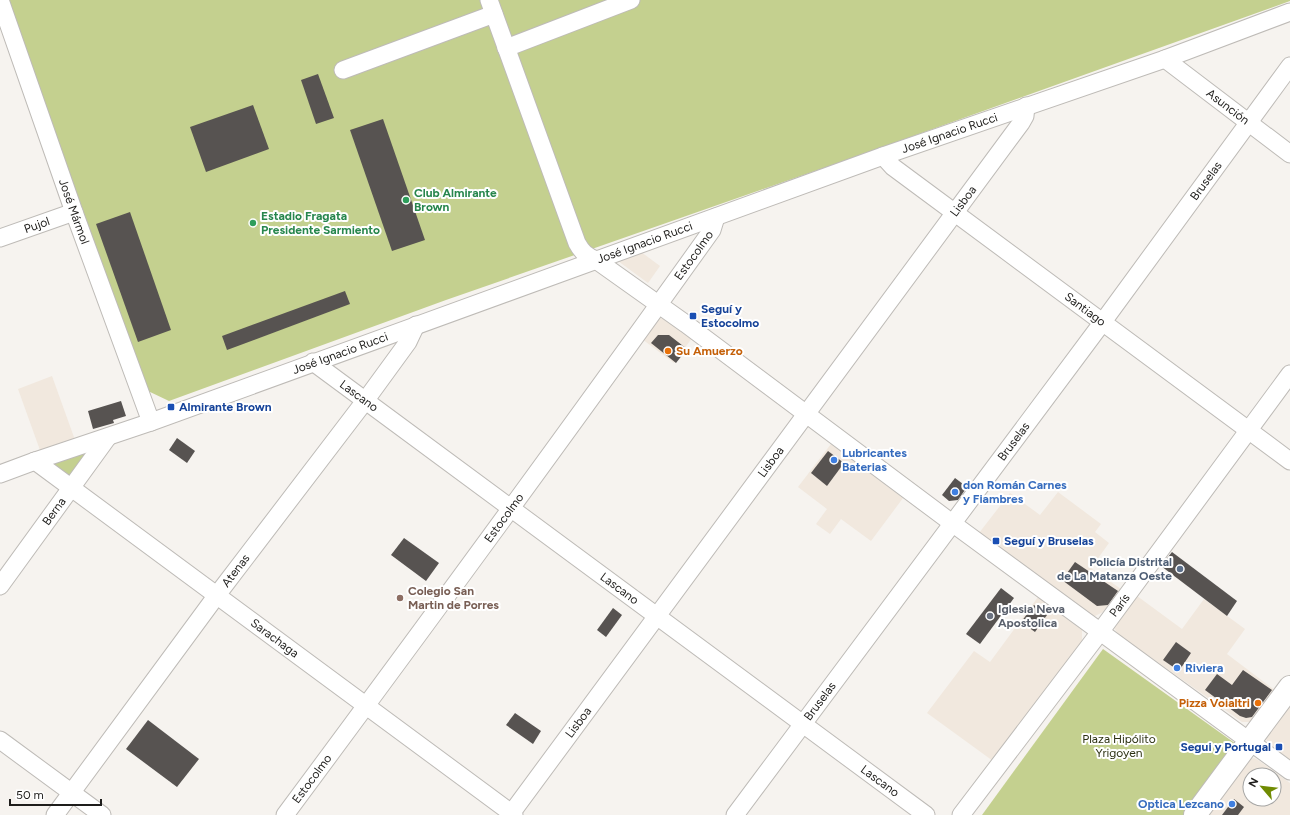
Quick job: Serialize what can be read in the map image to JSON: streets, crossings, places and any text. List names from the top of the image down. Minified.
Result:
{"streets":{"street":["Asunción","José Ignacio Rucci","Bruselas","Lisboa","José Mármol","Pujol","Estocolmo","Santiago","Lascano","Berna","Atenas","París","Sarachaga"]},"crossings":[["Asunción","José Ignacio Rucci"],["Asunción","Bruselas"],["José Ignacio Rucci","Lisboa"],["José Ignacio Rucci","José Mármol"],["José Ignacio Rucci","Estocolmo"],["José Ignacio Rucci","Santiago"],["José Ignacio Rucci","Lascano"],["José Ignacio Rucci","Berna"],["José Ignacio Rucci","Atenas"],["José Ignacio Rucci","Sarachaga"],["Bruselas","Santiago"],["Bruselas","Lascano"],["Lisboa","Santiago"],["Lisboa","Lascano"],["Lisboa","Sarachaga"],["José Mármol","Pujol"],["Estocolmo","Lascano"],["Estocolmo","Sarachaga"],["Santiago","París"],["Lascano","Atenas"],["Berna","Sarachaga"],["Atenas","Sarachaga"]],"parks":["Plaza Hipólito Yrigoyen"],"places":{"other":["Club Almirante Brown","Estadio Fragata Presidente Sarmiento","Su Amuerzo","Lubricantes Baterias","don Román Carnes y Fiambres","Policía Distrital de La Matanza Oeste","Colegio San Martin de Porres","Iglesia Neva Apostolica","Riviera","Pizza Voialtri","Optica Lezcano"],"transit":["Seguí y Estocolmo","Almirante Brown","Seguí y Bruselas","Segui y Portugal"]},"scale_bar":"50 m","north":"top left"}
